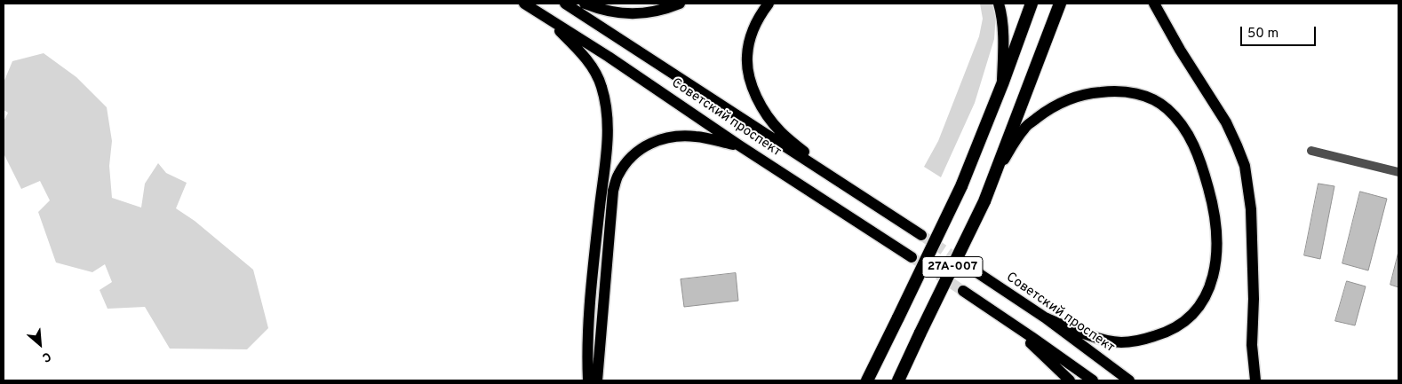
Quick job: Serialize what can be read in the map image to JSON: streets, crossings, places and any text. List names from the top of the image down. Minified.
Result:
{"streets":{"highway":["27А-007"],"main road":["Советский проспект"]},"scale_bar":"50 m","north":"bottom right"}
